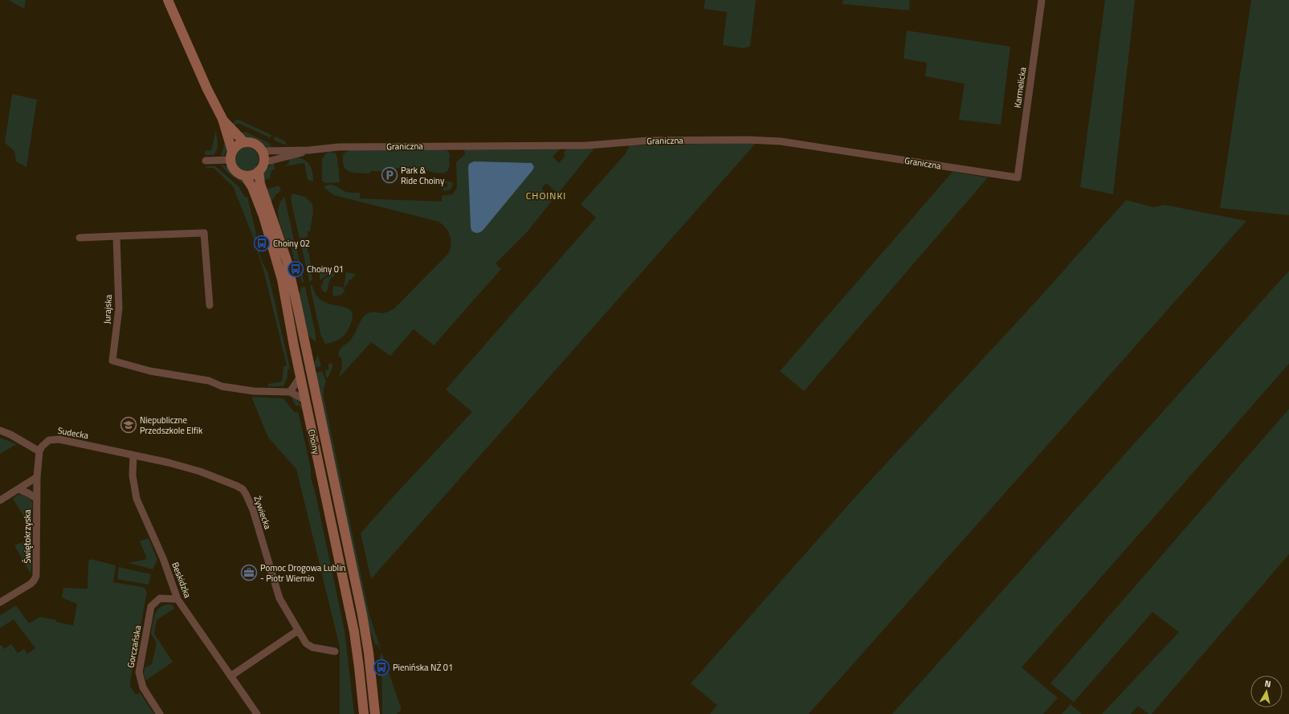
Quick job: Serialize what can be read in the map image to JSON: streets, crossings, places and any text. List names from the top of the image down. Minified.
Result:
{"streets":{"street":["Karmelicka","Graniczna","Jurajska","Sudecka","Choiny","Żywiecka","Świętokrzyska","Beskidzka","Gorczańska"]},"crossings":[["Karmelicka","Graniczna"],["Graniczna","Choiny"],["Jurajska","Choiny"],["Sudecka","Żywiecka"],["Sudecka","Świętokrzyska"],["Żywiecka","Beskidzka"],["Beskidzka","Gorczańska"]],"districts":["CHOINKI"],"places":{"parking":["Park & Ride Choiny"],"bus stop":["Choiny 02","Choiny 01","Pienińska NŻ 01"],"school or university":["Niepubliczne Przedszkole Elfik"],"office":["Pomoc Drogowa Lublin - Piotr Wiernio"]},"north":"top"}
